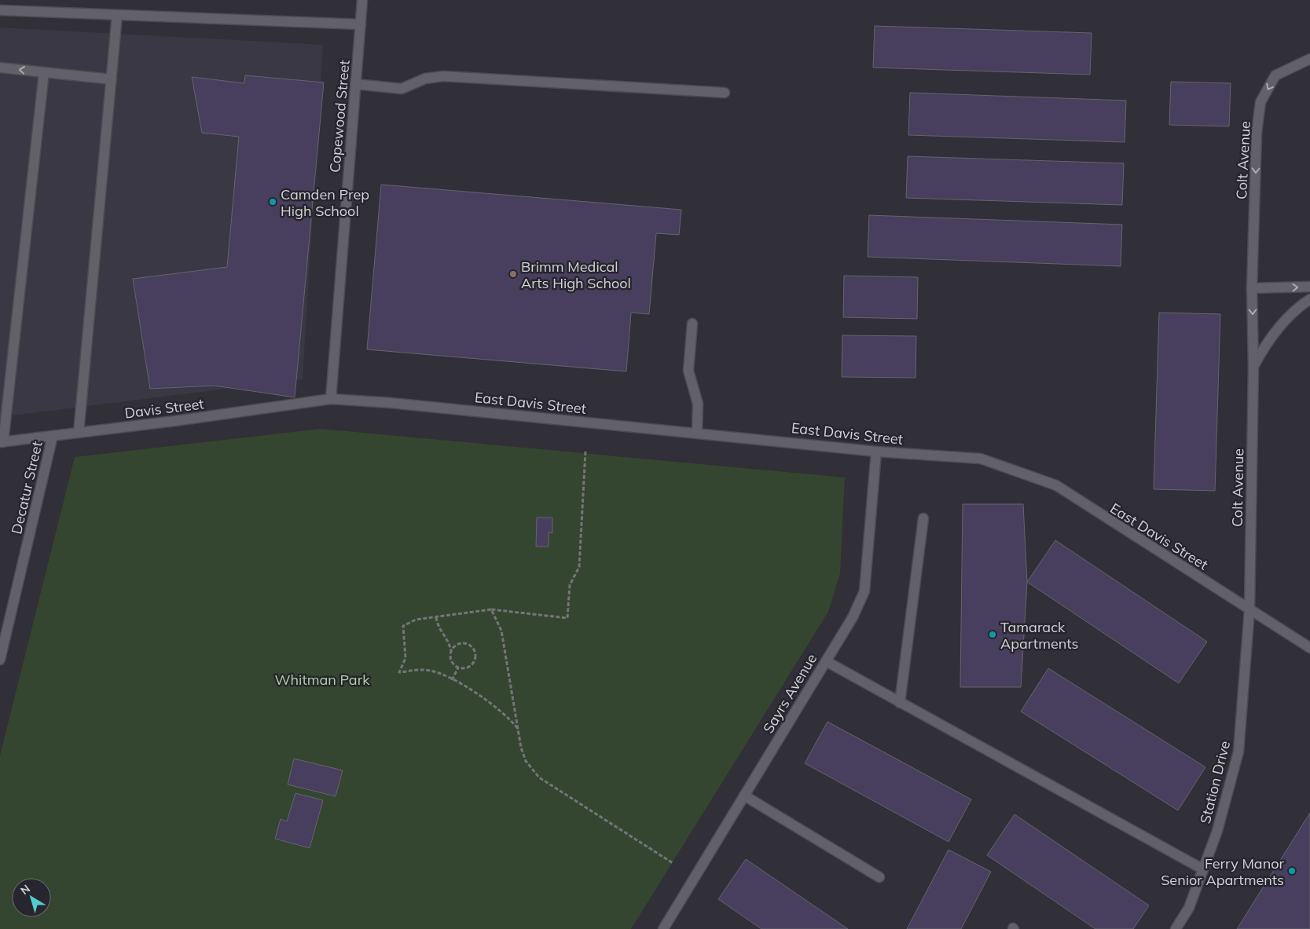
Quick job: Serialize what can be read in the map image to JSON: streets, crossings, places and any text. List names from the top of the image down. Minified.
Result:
{"streets":{"street":["Copewood Street","Colt Avenue","East Davis Street","Davis Street","Decatur Street","Sayrs Avenue","Station Drive"]},"crossings":[["Copewood Street","East Davis Street"],["Copewood Street","Davis Street"],["Colt Avenue","East Davis Street"],["Colt Avenue","Station Drive"],["East Davis Street","Davis Street"],["East Davis Street","Sayrs Avenue"],["East Davis Street","Station Drive"],["Davis Street","Decatur Street"]],"one_way":["Colt Avenue"],"parks":["Whitman Park"],"places":["Camden Prep High School","Brimm Medical Arts High School","Tamarack Apartments","Ferry Manor Senior Apartments"],"north":"top left"}
